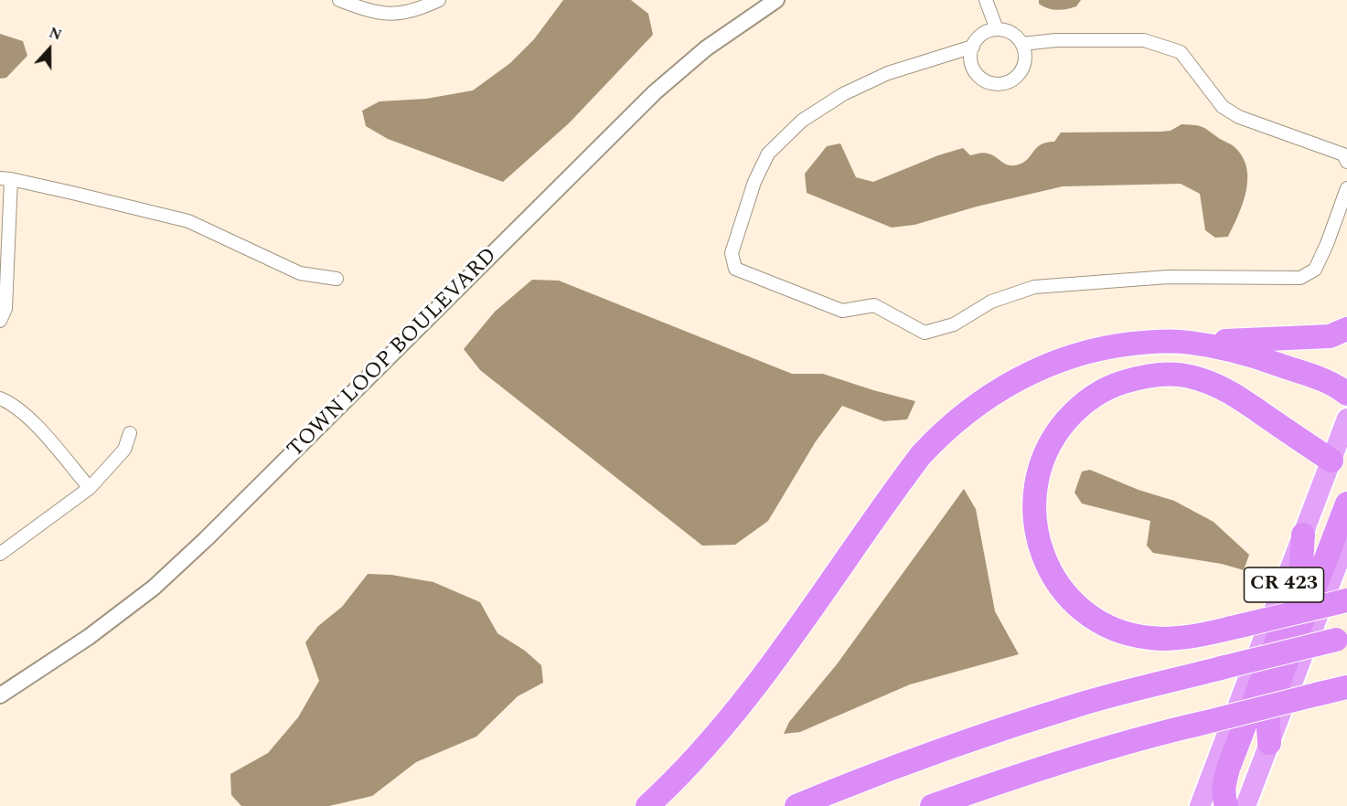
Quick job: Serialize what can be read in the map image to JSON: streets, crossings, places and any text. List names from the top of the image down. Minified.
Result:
{"streets":{"highway":["CR 423"],"street":["TOWN LOOP BOULEVARD"]},"north":"top"}
